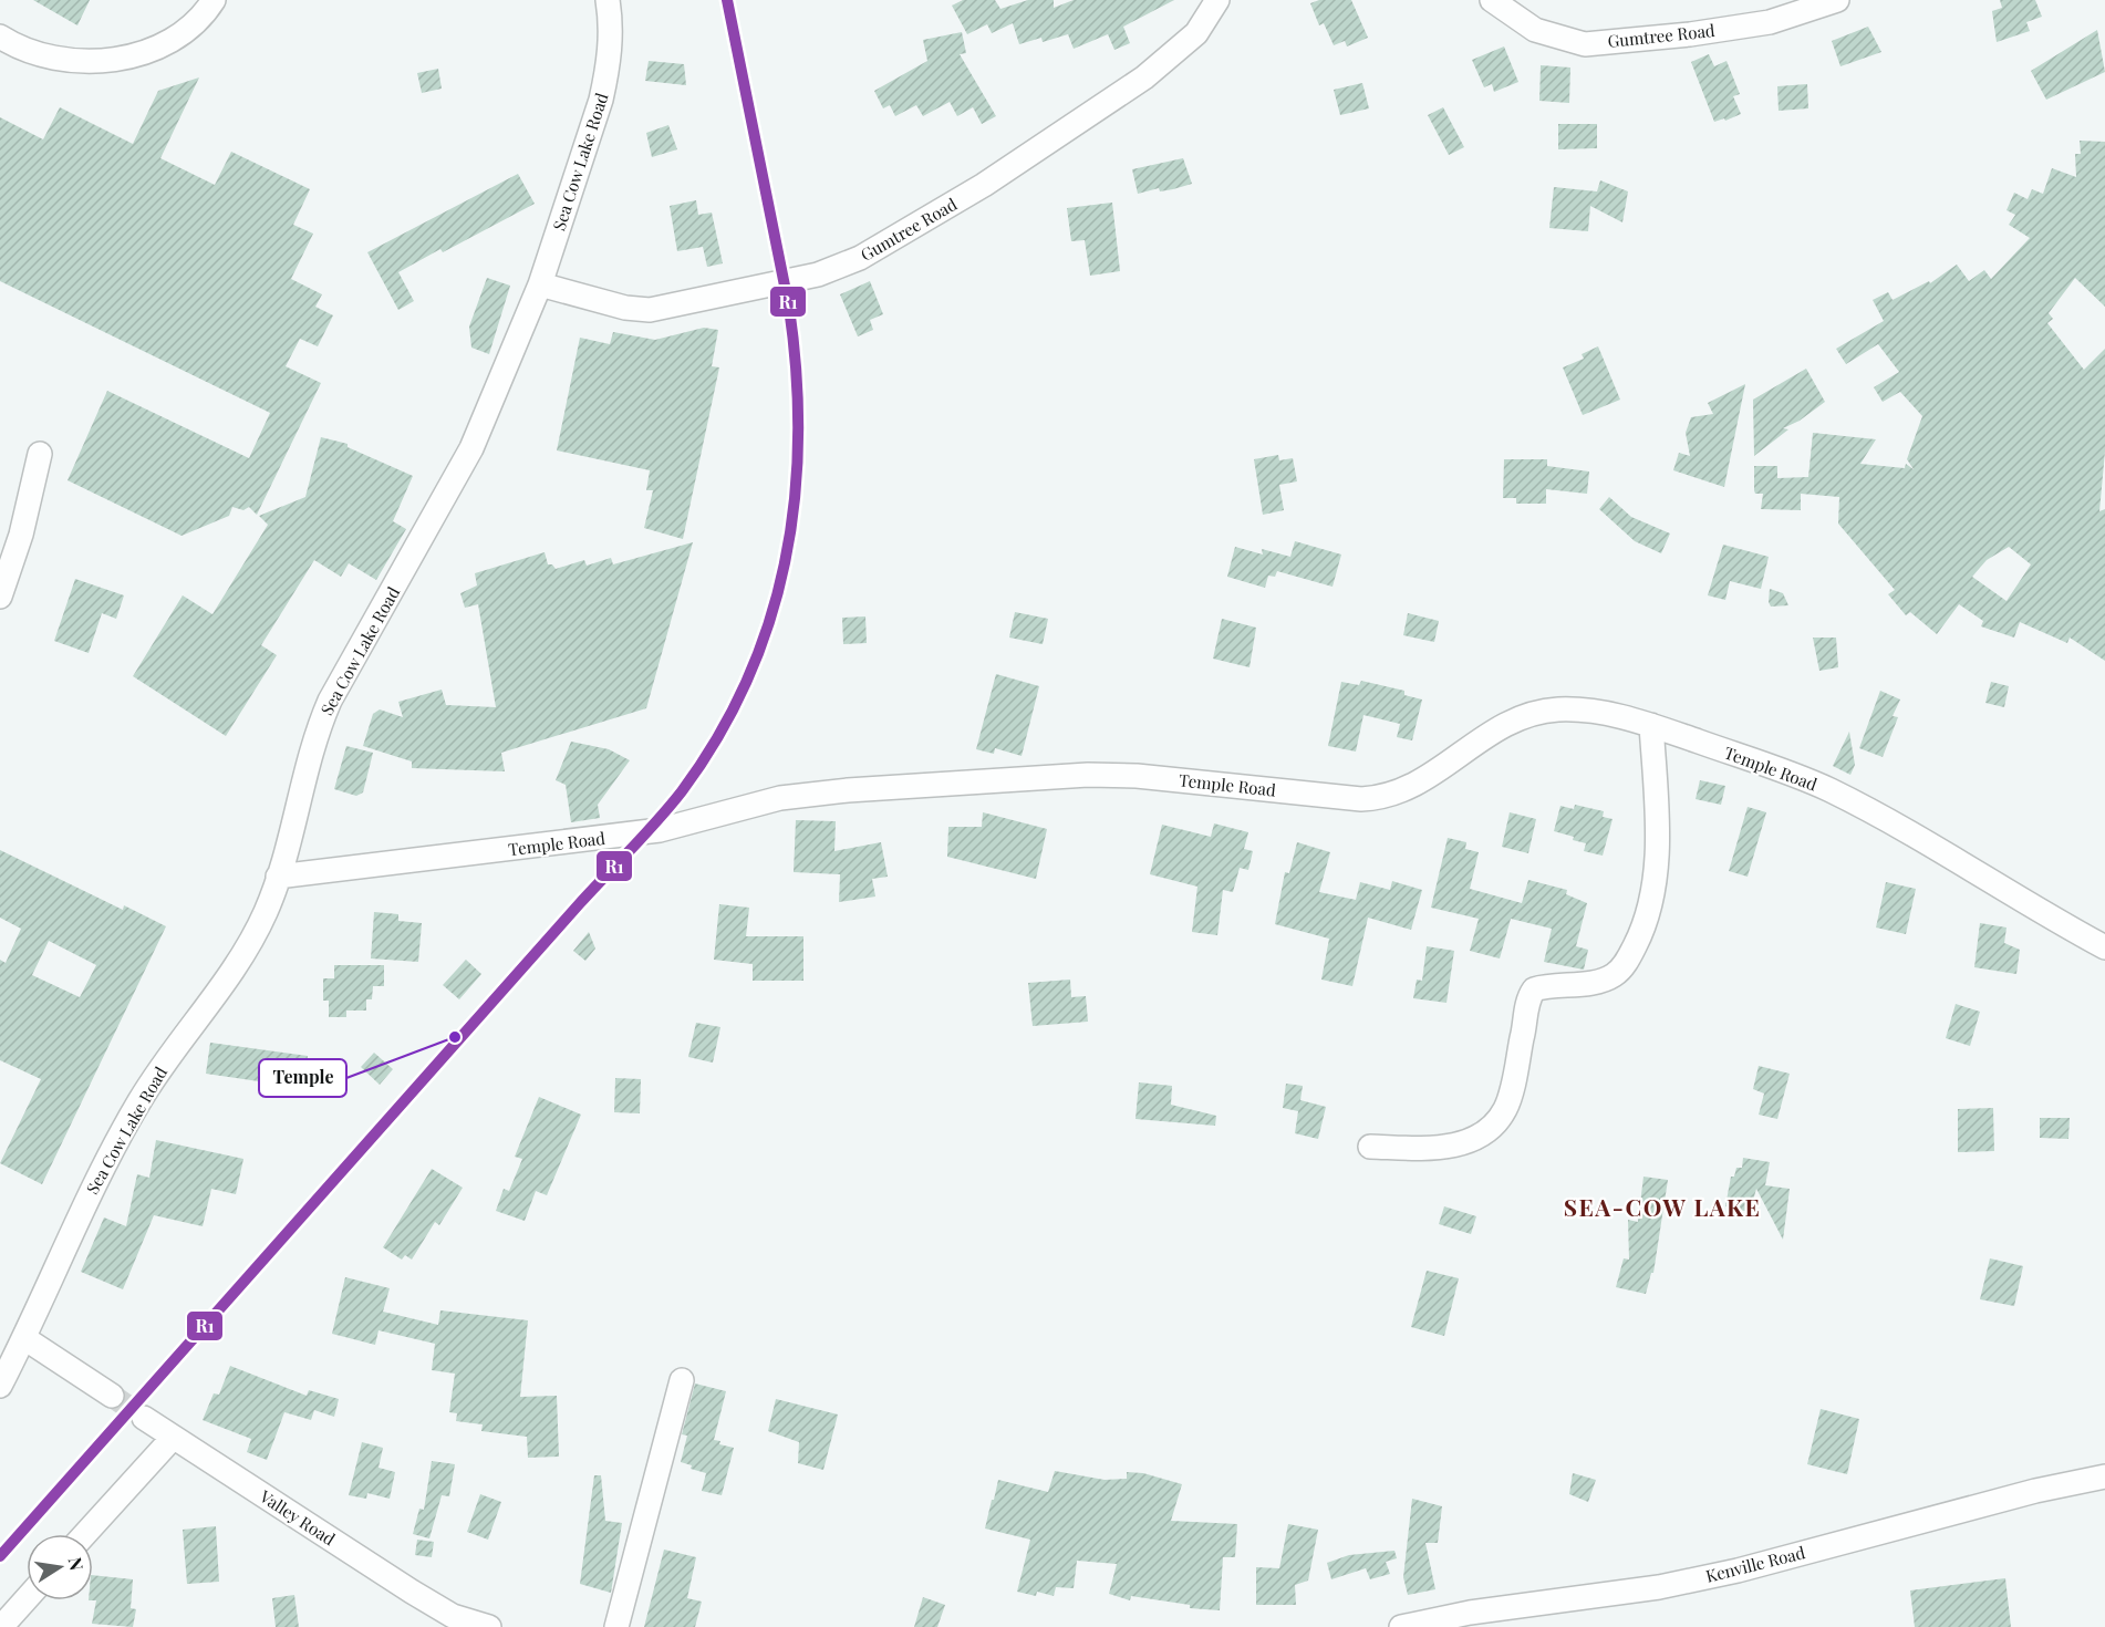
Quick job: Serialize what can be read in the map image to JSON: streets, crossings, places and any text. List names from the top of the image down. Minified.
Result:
{"streets":{"street":["Gumtree Road","Sea Cow Lake Road","Temple Road","Valley Road","Kenville Road"]},"crossings":[["Gumtree Road","Sea Cow Lake Road"],["Sea Cow Lake Road","Temple Road"]],"districts":["SEA-COW LAKE"],"places":["Temple"],"lines":["transit line R1"],"north":"right"}
